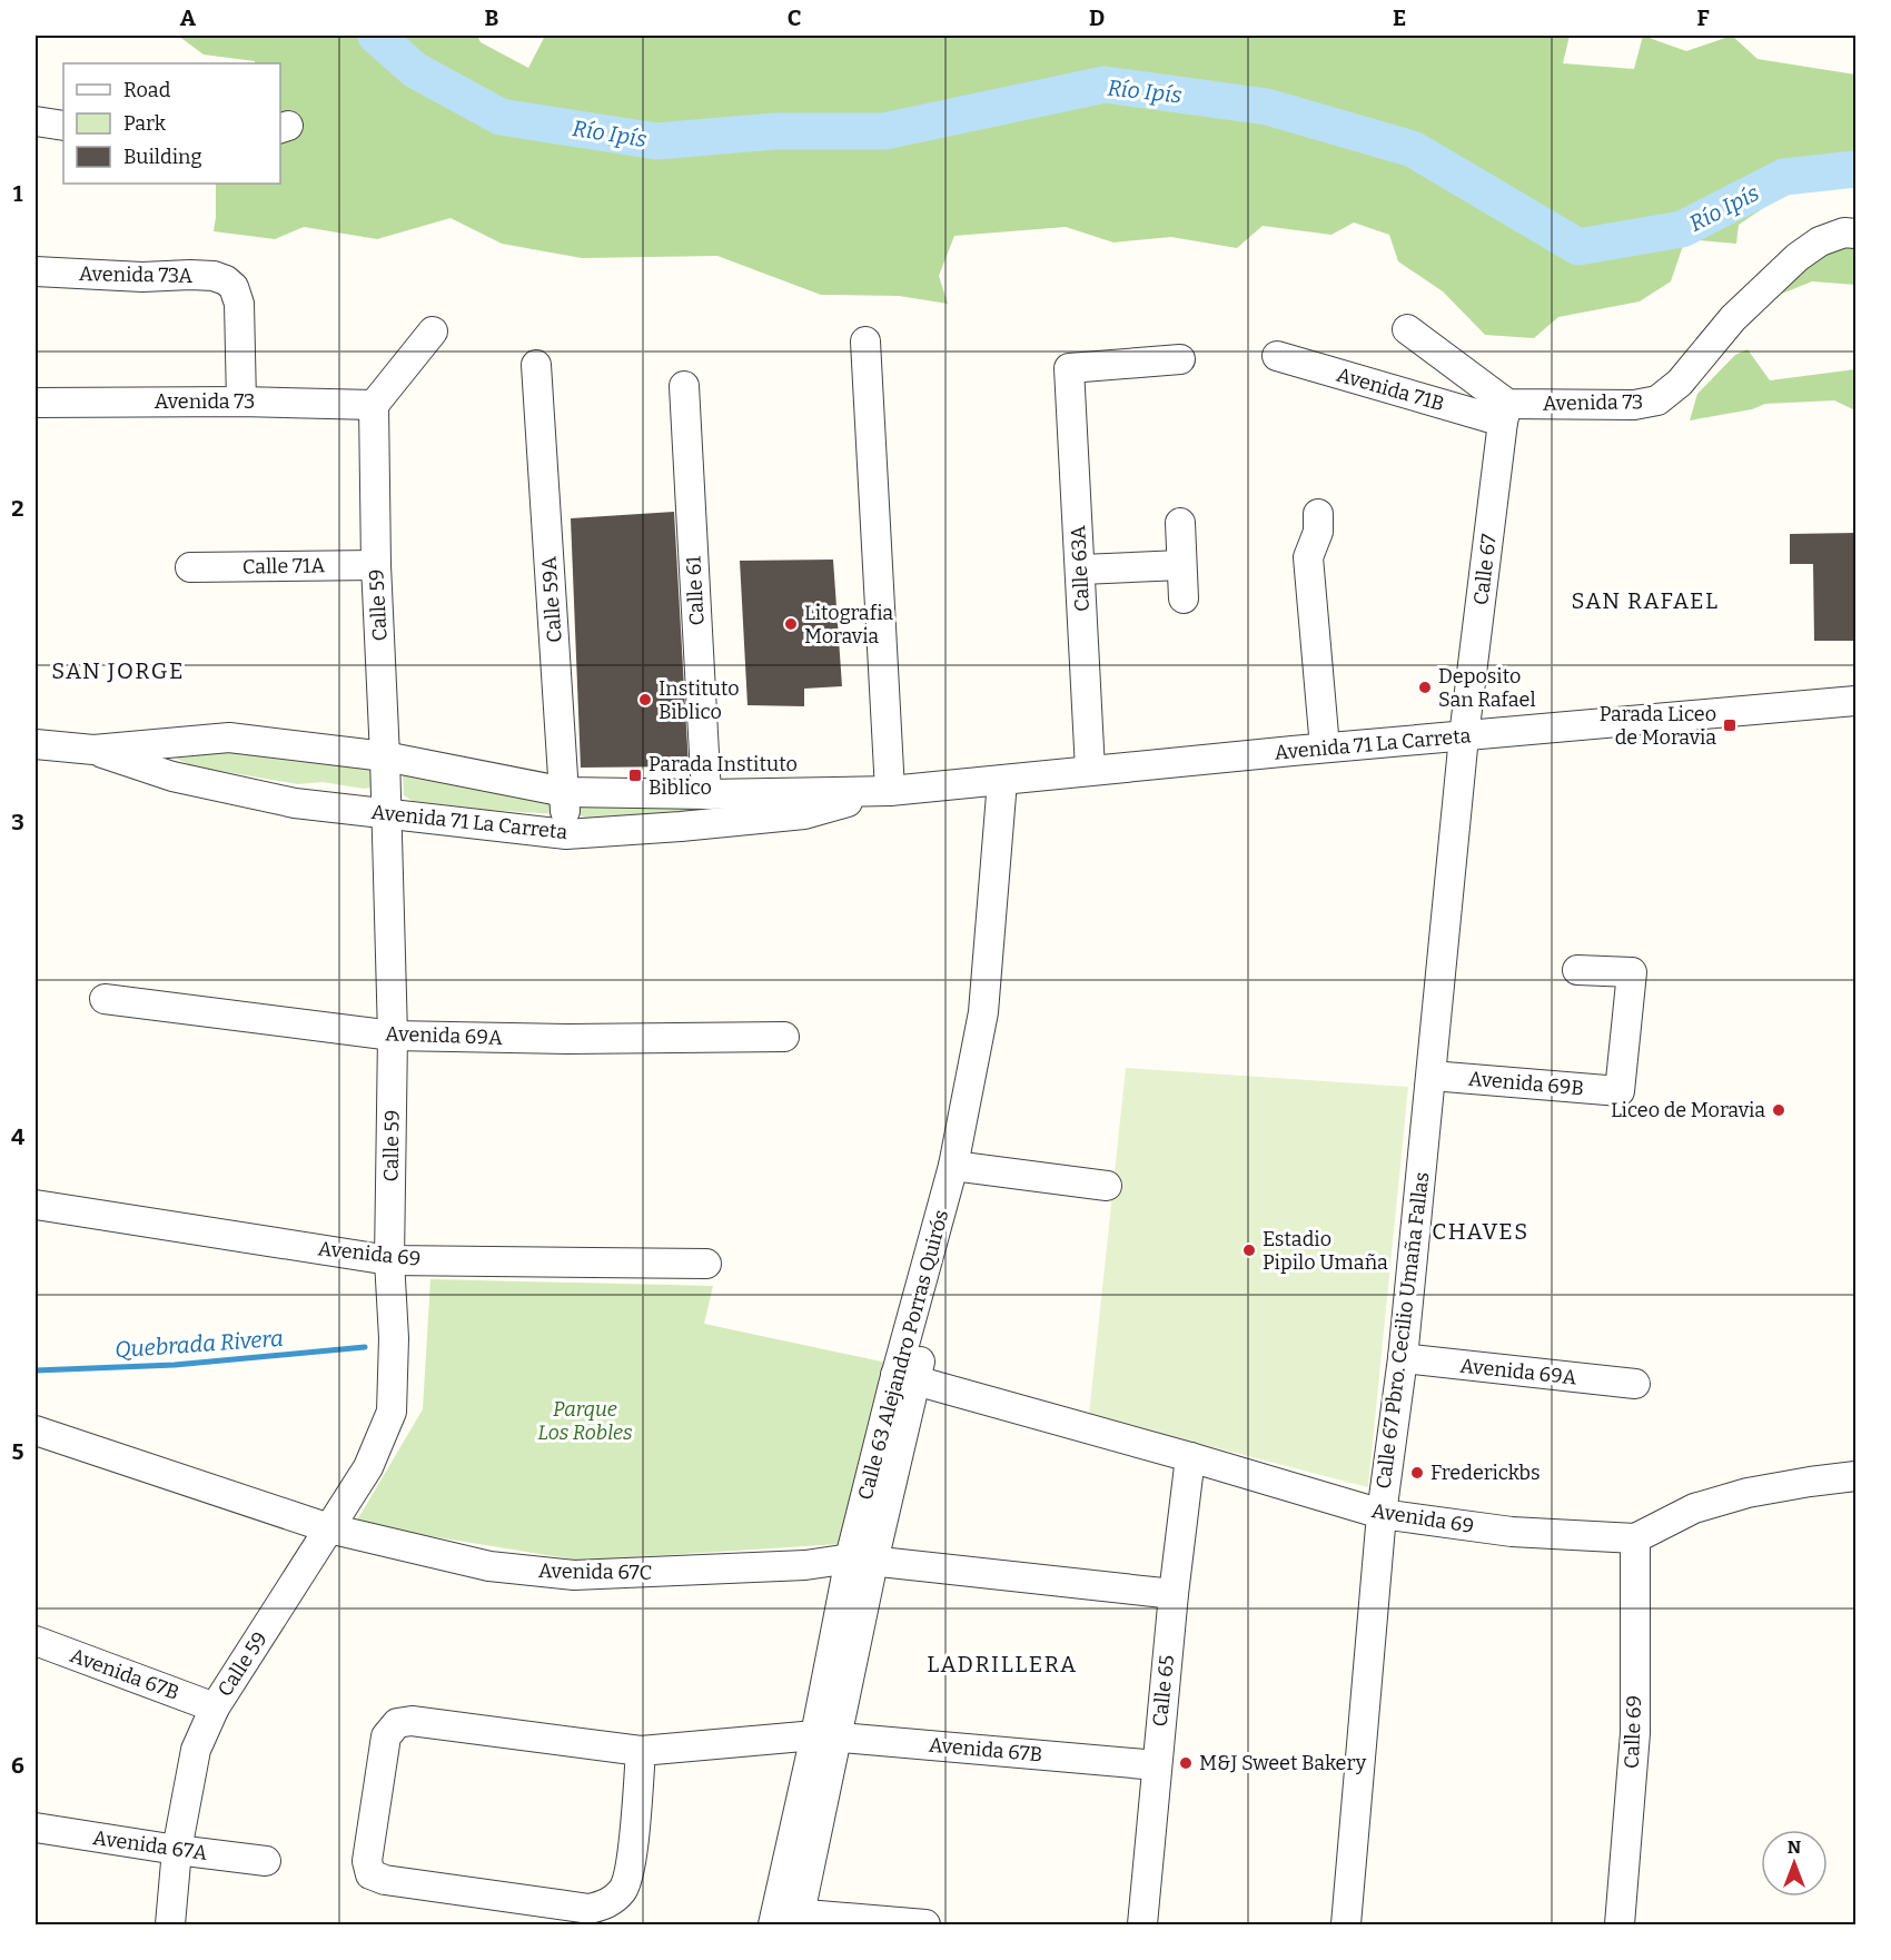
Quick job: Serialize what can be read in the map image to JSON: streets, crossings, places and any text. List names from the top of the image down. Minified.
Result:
{"streets":{"street":["Avenida 73A","Avenida 71B","Avenida 73","Calle 71A","Calle 63A","Calle 67","Calle 61","Calle 59A","Calle 59","Avenida 71 La Carreta","Avenida 69A","Avenida 69B","Avenida 69","Calle 67 Pbro. Cecilio Umaña Fallas","Calle 63 Alejandro Porras Quirós","Avenida 67C","Avenida 67B","Calle 65","Calle 69","Avenida 67A"]},"crossings":[["Avenida 73A","Avenida 73"],["Avenida 71B","Avenida 73"],["Avenida 71B","Calle 67"],["Avenida 73","Calle 67"],["Avenida 73","Calle 59"],["Calle 71A","Calle 59"],["Calle 63A","Avenida 71 La Carreta"],["Calle 67","Avenida 71 La Carreta"],["Calle 67","Calle 67 Pbro. Cecilio Umaña Fallas"],["Calle 61","Avenida 71 La Carreta"],["Calle 59A","Avenida 71 La Carreta"],["Calle 59","Avenida 71 La Carreta"],["Calle 59","Avenida 69A"],["Calle 59","Avenida 69"],["Calle 59","Avenida 67C"],["Calle 59","Avenida 67B"],["Calle 59","Avenida 67A"],["Avenida 71 La Carreta","Calle 67 Pbro. Cecilio Umaña Fallas"],["Avenida 69A","Calle 67 Pbro. Cecilio Umaña Fallas"],["Avenida 69B","Calle 67 Pbro. Cecilio Umaña Fallas"],["Avenida 69","Calle 67 Pbro. Cecilio Umaña Fallas"],["Avenida 69","Calle 63 Alejandro Porras Quirós"],["Avenida 69","Calle 65"],["Avenida 69","Calle 69"],["Calle 63 Alejandro Porras Quirós","Avenida 67C"],["Calle 63 Alejandro Porras Quirós","Avenida 67B"],["Avenida 67C","Calle 65"],["Avenida 67B","Calle 65"]],"districts":["SAN RAFAEL","SAN JORGE","CHAVES","LADRILLERA"],"water":["Río Ipís","Quebrada Rivera"],"parks":["Parque Los Robles"],"places":{"other":["Litografia Moravia","Deposito San Rafael","Instituto Biblico","Liceo de Moravia","Estadio Pipilo Umaña","Frederickbs","M&J Sweet Bakery"],"transit":["Parada Liceo de Moravia","Parada Instituto Biblico"]},"legend":["Road","Park","Building"],"north":"top","grid":{"columns":["A","B","C","D","E","F"],"rows":["1","2","3","4","5","6"]}}
